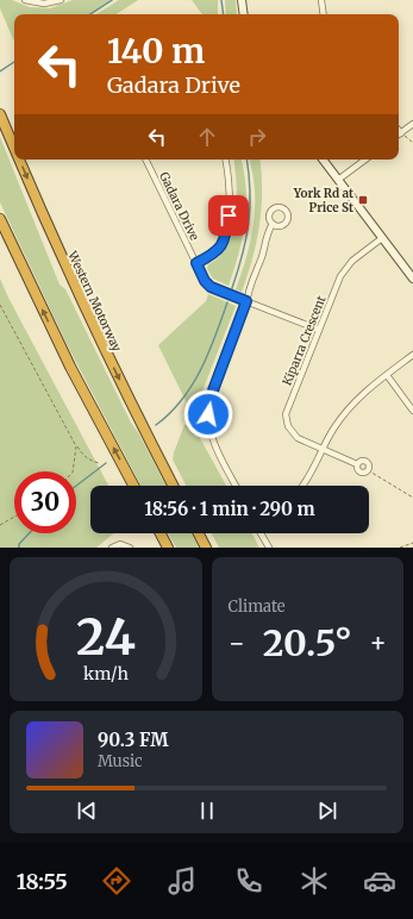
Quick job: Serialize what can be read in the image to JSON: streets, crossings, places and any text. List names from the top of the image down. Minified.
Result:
{"streets":{"highway":["Western Motorway"],"street":["Gadara Drive","Kiparra Crescent"]},"crossings":[["Gadara Drive","Kiparra Crescent"]],"places":{"transit":["York Rd at Price St"]},"page":{"turn":["140 m","Gadara Drive"],"limit":"30","trip":"18:56 · 1 min · 290 m","tile":"Climate","heat":["−","20.5°","+"],"song":["90.3 FM","Music"],"tabs":"18:55","gauge":["24","km/h"]}}
